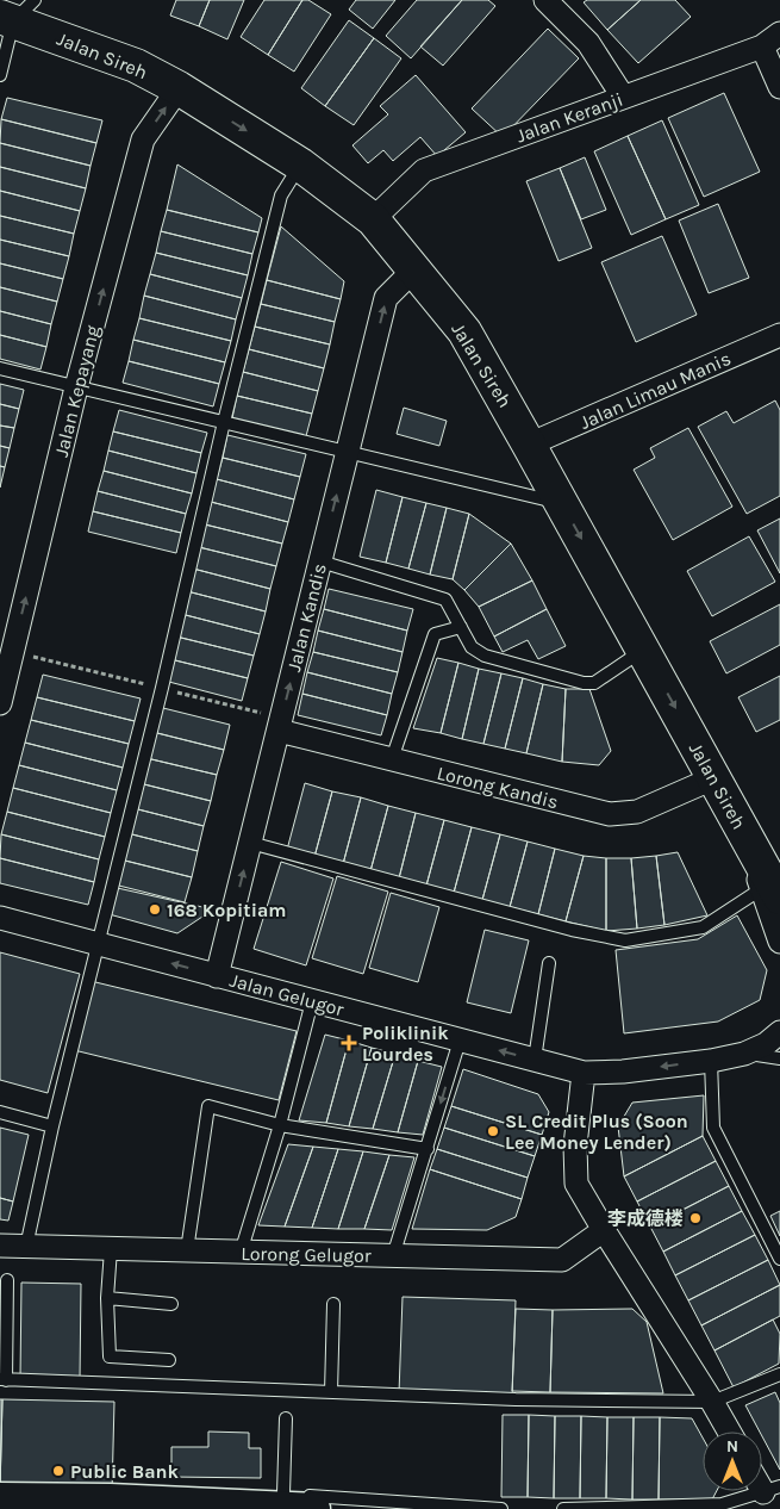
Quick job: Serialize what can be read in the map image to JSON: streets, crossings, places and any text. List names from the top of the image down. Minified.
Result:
{"streets":{"highway":["Jalan Sireh"],"street":["Jalan Keranji","Jalan Limau Manis","Jalan Kepayang","Jalan Kandis","Lorong Kandis","Jalan Gelugor","Lorong Gelugor"]},"crossings":[["Jalan Sireh","Jalan Keranji"],["Jalan Sireh","Jalan Limau Manis"],["Jalan Sireh","Jalan Kepayang"],["Jalan Sireh","Jalan Kandis"],["Jalan Sireh","Lorong Kandis"],["Jalan Kandis","Lorong Kandis"],["Jalan Kandis","Jalan Gelugor"]],"one_way":["Jalan Sireh","Jalan Kepayang","Jalan Kandis","Jalan Gelugor"],"places":{"other":["168 Kopitiam","SL Credit Plus (Soon Lee Money Lender)","李成德楼","Public Bank"],"health":["Poliklinik Lourdes"]},"north":"top"}
